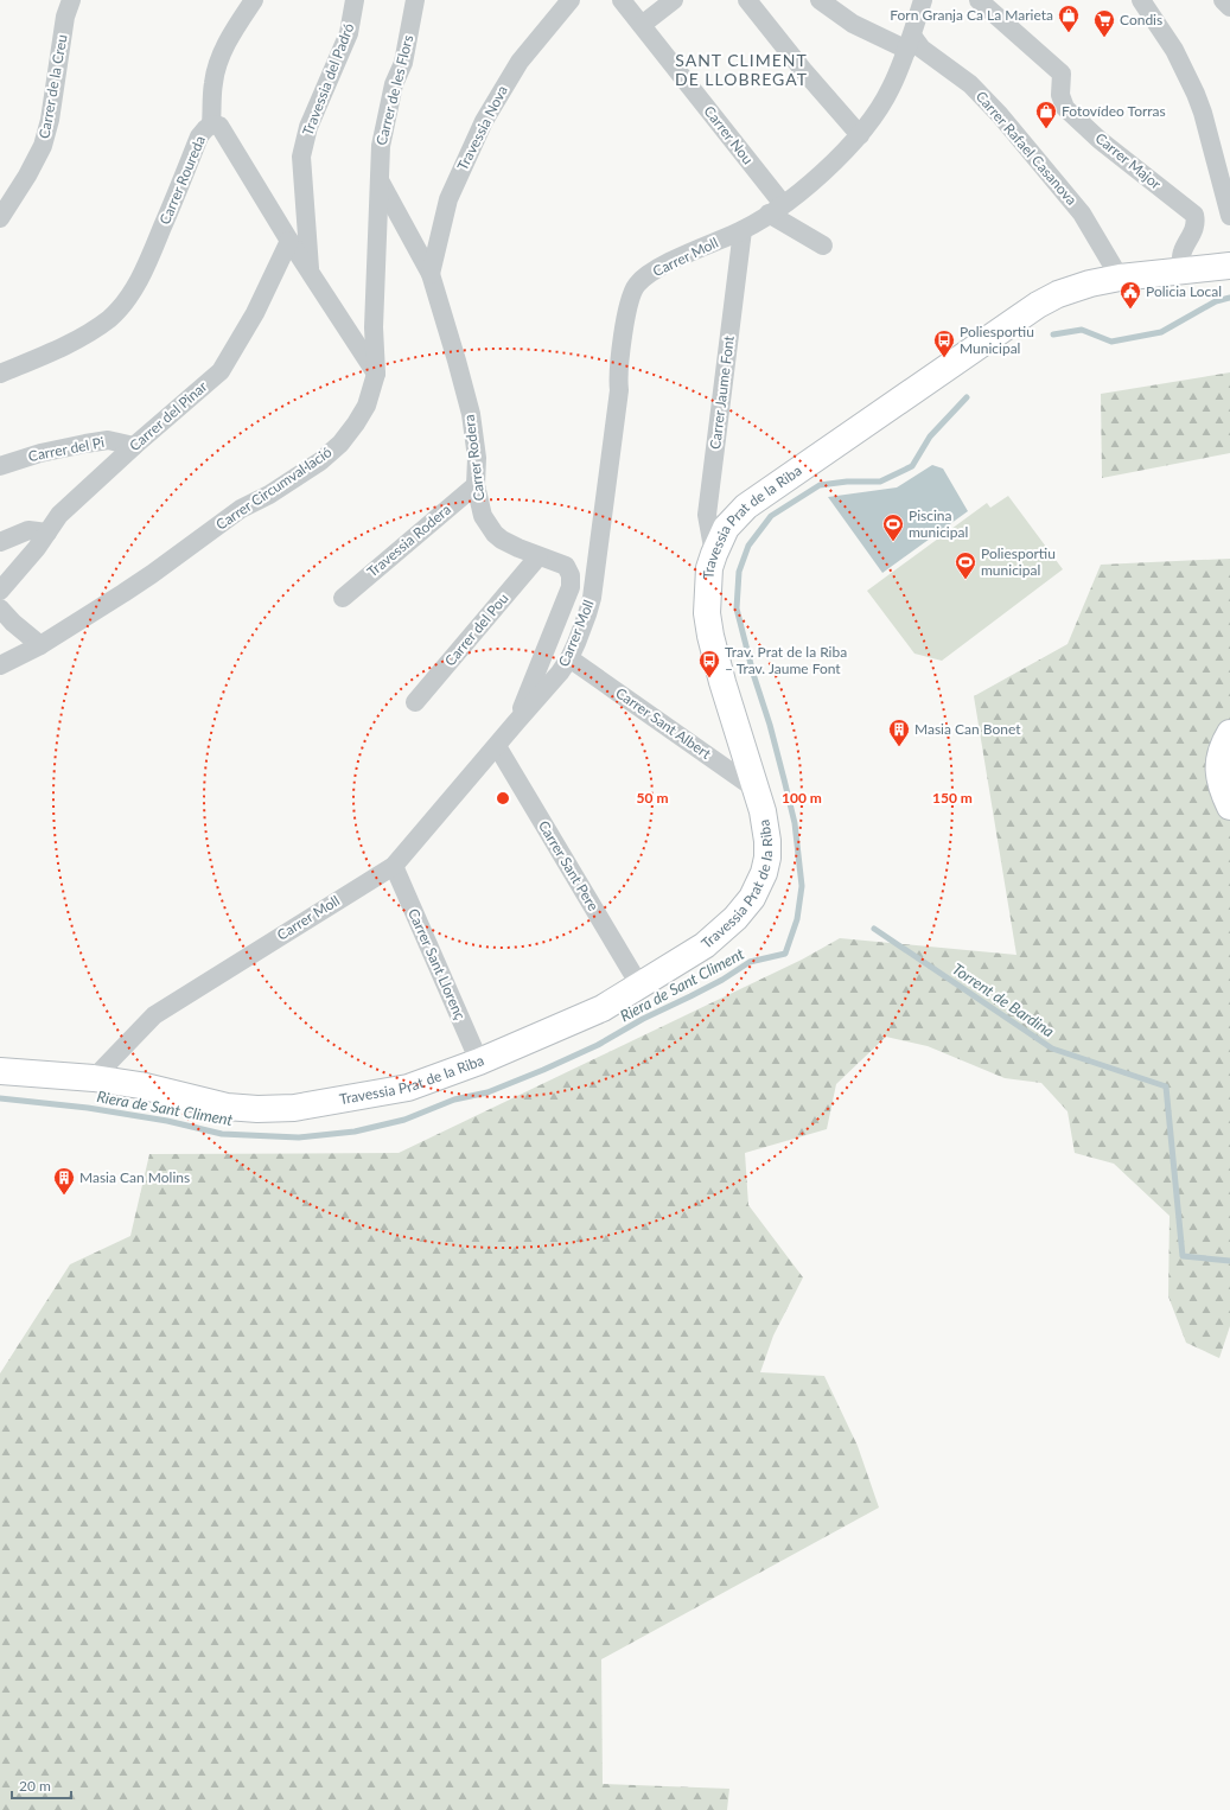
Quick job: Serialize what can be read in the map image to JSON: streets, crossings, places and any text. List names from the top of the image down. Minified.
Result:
{"streets":{"street":["Travessia del Padró","Carrer de la Creu","Carrer de les Flors","Travessia Nova","Carrer Nou","Carrer Rafael Casanova","Carrer Major","Carrer Roureda","Carrer Moll","Carrer Jaume Font","Carrer del Pinar","Carrer del Pi","Carrer Rodera","Carrer Circumval·lació","Travessia Prat de la Riba","Travessia Rodera","Carrer del Pou","Carrer Sant Albert","Carrer Sant Pere","Carrer Sant Llorenç"]},"crossings":[["Travessia del Padró","Carrer Roureda"],["Carrer de les Flors","Carrer Rodera"],["Carrer de les Flors","Carrer Circumval·lació"],["Travessia Nova","Carrer Rodera"],["Carrer Nou","Carrer Moll"],["Carrer Rafael Casanova","Carrer Moll"],["Carrer Rafael Casanova","Travessia Prat de la Riba"],["Carrer Major","Travessia Prat de la Riba"],["Carrer Roureda","Carrer del Pinar"],["Carrer Roureda","Carrer Circumval·lació"],["Carrer Moll","Carrer Jaume Font"],["Carrer Moll","Carrer Rodera"],["Carrer Moll","Travessia Prat de la Riba"],["Carrer Moll","Carrer Sant Albert"],["Carrer Moll","Carrer Sant Pere"],["Carrer Moll","Carrer Sant Llorenç"],["Carrer Jaume Font","Travessia Prat de la Riba"],["Carrer del Pinar","Carrer del Pi"],["Carrer Rodera","Carrer Circumval·lació"],["Carrer Rodera","Travessia Rodera"],["Carrer Rodera","Carrer del Pou"],["Travessia Prat de la Riba","Carrer Sant Albert"],["Travessia Prat de la Riba","Carrer Sant Pere"],["Travessia Prat de la Riba","Carrer Sant Llorenç"]],"districts":["SANT CLIMENT DE LLOBREGAT"],"water":["Riera de Sant Climent","Torrent de Bardina"],"places":{"shop":["Forn Granja Ca La Marieta","Fotovídeo Torras"],"supermarket":["Condis"],"public building":["Policia Local"],"bus stop":["Poliesportiu Municipal","Trav. Prat de la Riba – Trav. Jaume Font"],"sports":["Piscina municipal","Poliesportiu municipal"],"building":["Masia Can Bonet","Masia Can Molins"]},"scale_bar":"20 m","rings":["50 m","100 m","150 m"]}
